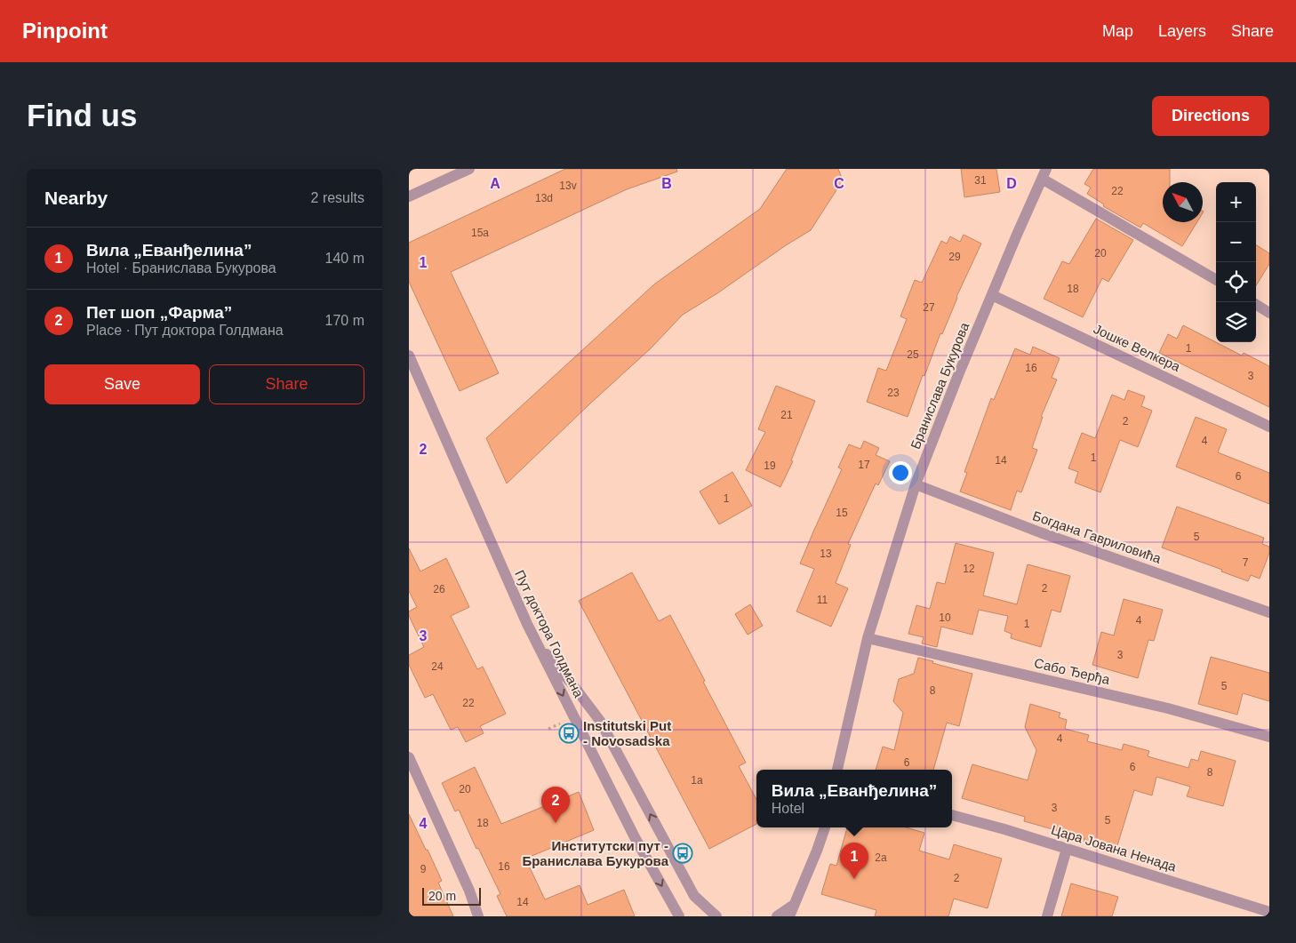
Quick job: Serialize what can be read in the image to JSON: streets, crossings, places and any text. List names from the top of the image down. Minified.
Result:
{"streets":{"street":["Јошке Велкера","Бранислава Букурова","Богдана Гавриловића","Пут доктора Голдмана","Сабо Ђерђа","Цара Јована Ненада"]},"crossings":[["Јошке Велкера","Бранислава Букурова"],["Бранислава Букурова","Богдана Гавриловића"],["Бранислава Букурова","Сабо Ђерђа"]],"places":{"bus stop":["Institutski Put - Novosadska","Институтски пут - Бранислава Букурова"]},"house_numbers":["31","13v","22","13d","15a","20","29","18","27","1","25","16","3","23","21","2","4","1","14","17","19","6","1","15","5","13","7","12","2","26","11","10","4","1","3","24","5","8","22","4","6","6","8","1a","20","3","5","18","2a","16","9","2","14"],"scale_bar":"20 m","north":"top left","page":{"header":"Pinpoint","nav":["Map","Layers","Share"],"buttons":["Directions",["Save","Share"]],"title":"Find us","heading":["Nearby","2 results"],"map_buttons":["+","−"],"list":[{"mark":"1","name":"Вила „Еванђелина”","note":"Hotel · Бранислава Букурова","value":"140 m"},{"mark":"2","name":"Пет шоп „Фарма”","note":"Place · Пут доктора Голдмана","value":"170 m"}],"popup":["Вила „Еванђелина”","Hotel"],"pins":["2","1"],"scale":"20 m"},"grid":{"columns":["A","B","C","D"],"rows":["1","2","3","4"]}}
